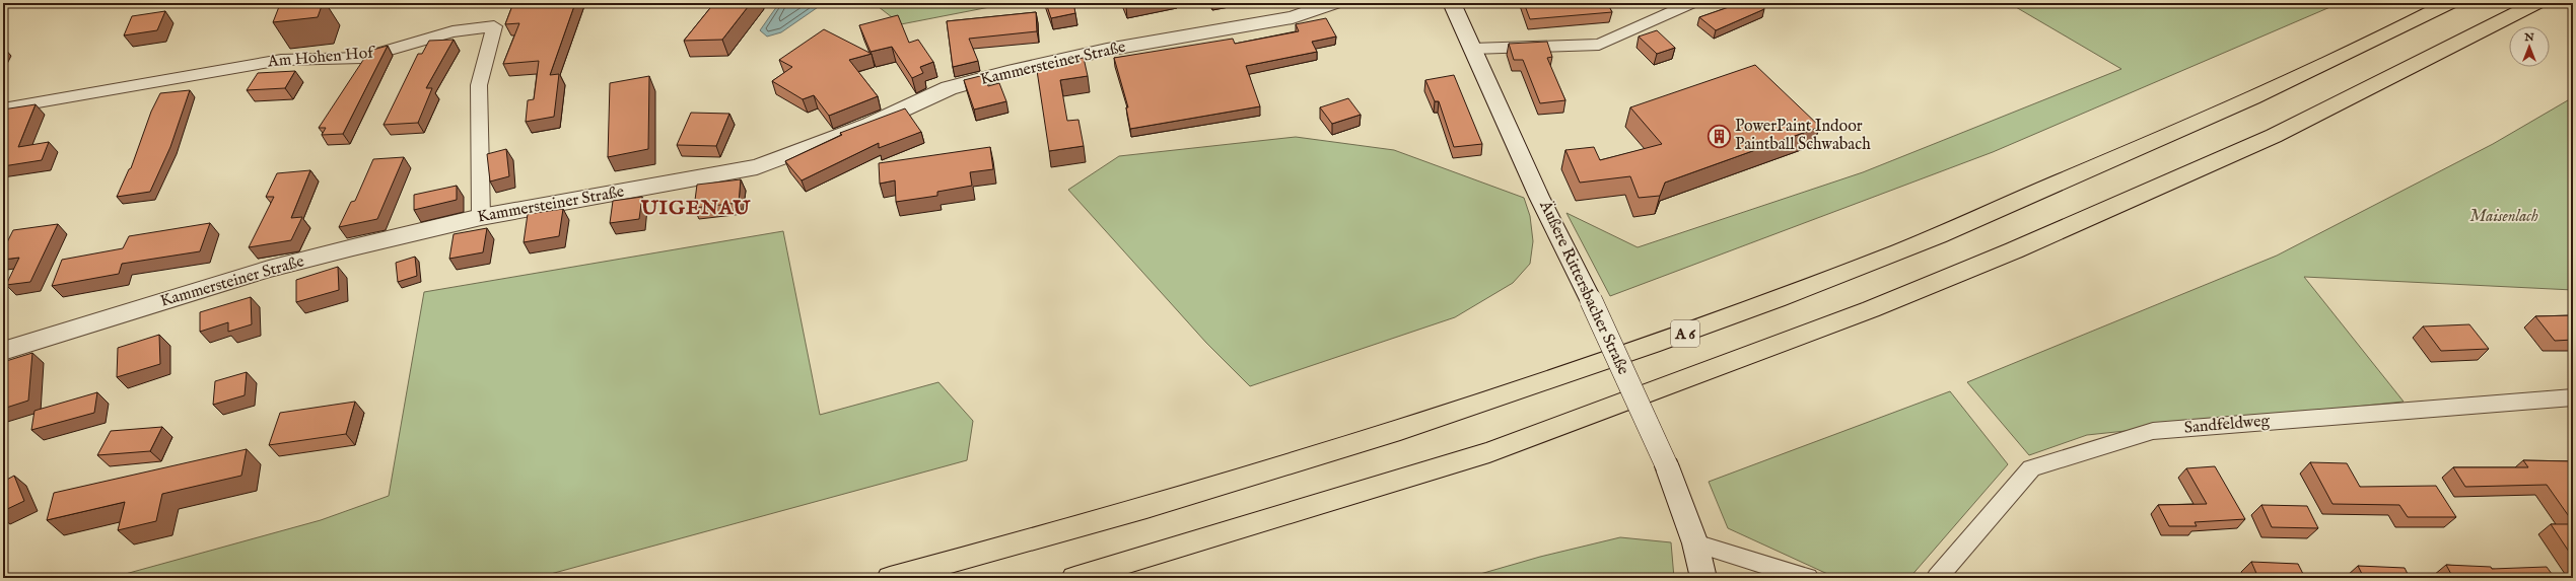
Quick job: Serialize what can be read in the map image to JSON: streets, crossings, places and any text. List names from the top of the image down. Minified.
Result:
{"streets":{"highway":["A 6"],"street":["Am Hohen Hof","Kammersteiner Straße","Äußere Rittersbacher Straße","Sandfeldweg"]},"crossings":[["Am Hohen Hof","Kammersteiner Straße"]],"districts":["UIGENAU"],"parks":["Maisenlach"],"places":{"building":["PowerPaint Indoor Paintball Schwabach"]},"north":"top"}
